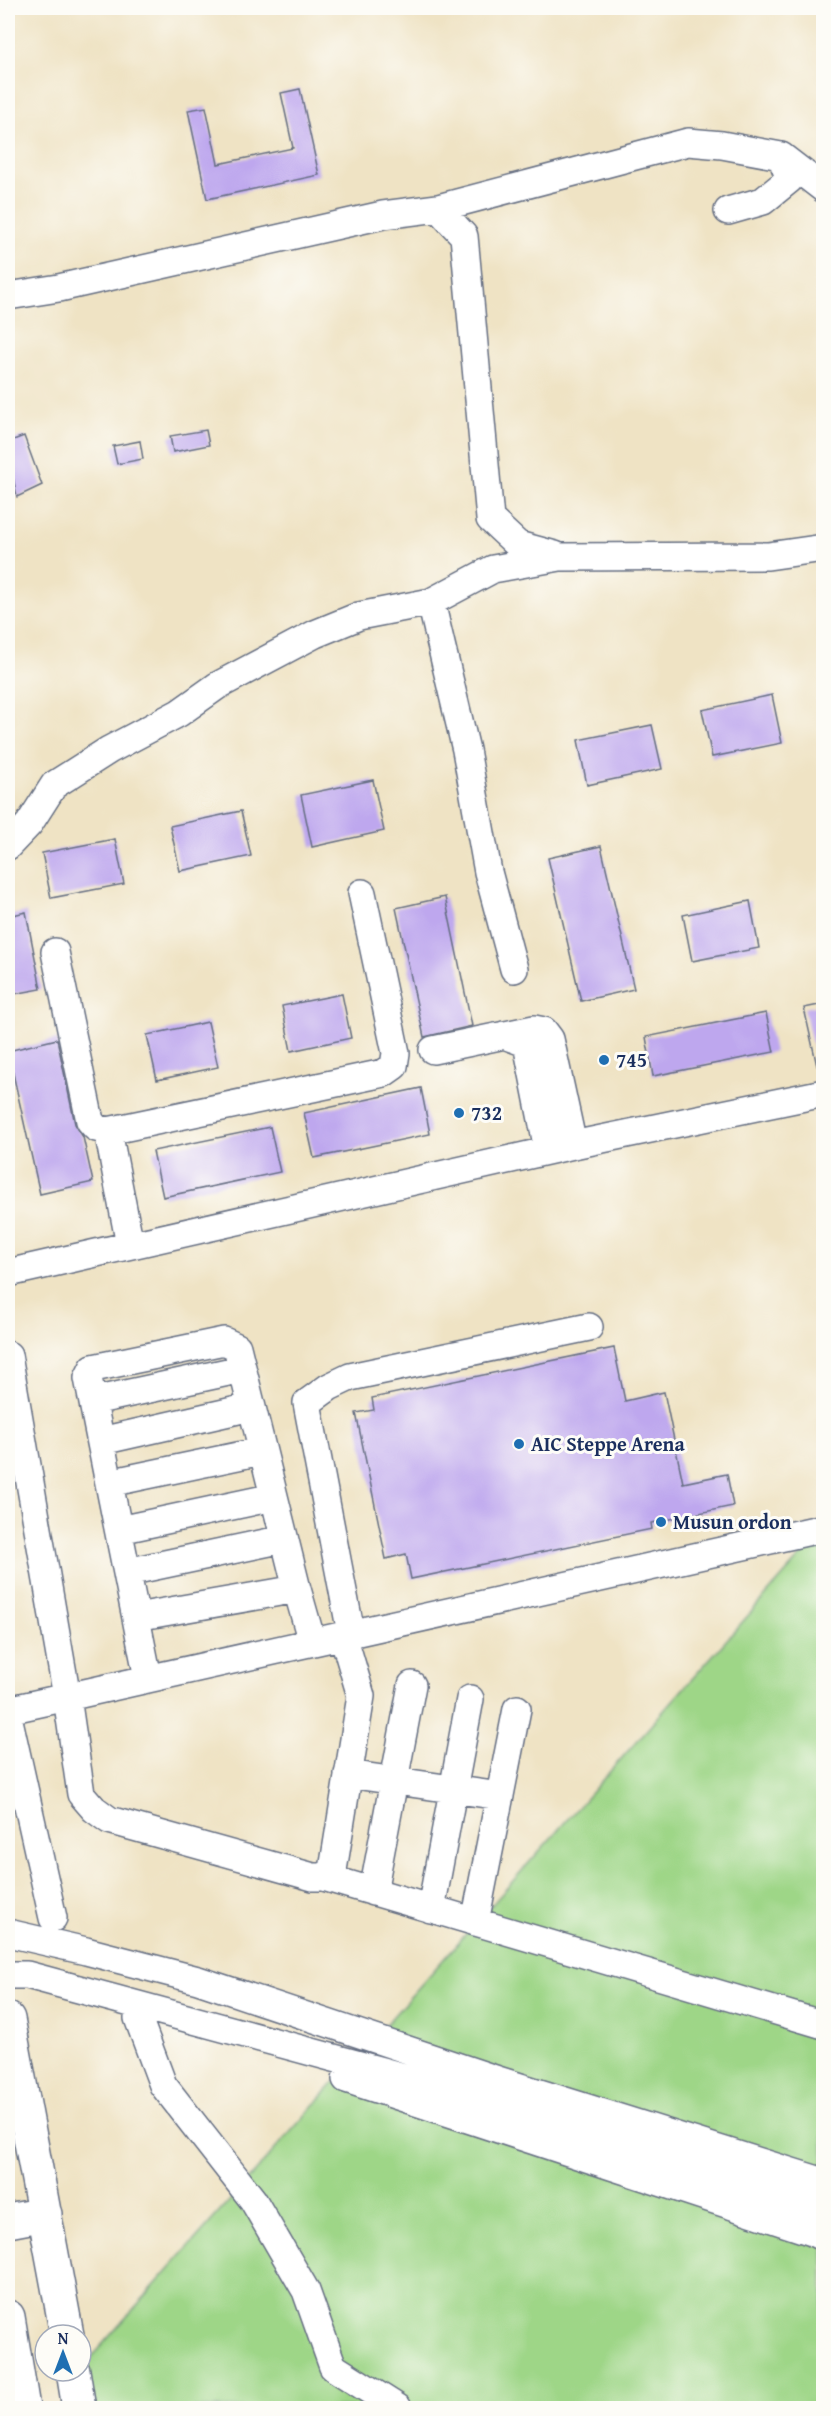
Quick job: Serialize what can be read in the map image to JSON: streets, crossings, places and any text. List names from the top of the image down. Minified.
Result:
{"places":["745","732","AIC Steppe Arena","Musun ordon"],"north":"top"}
